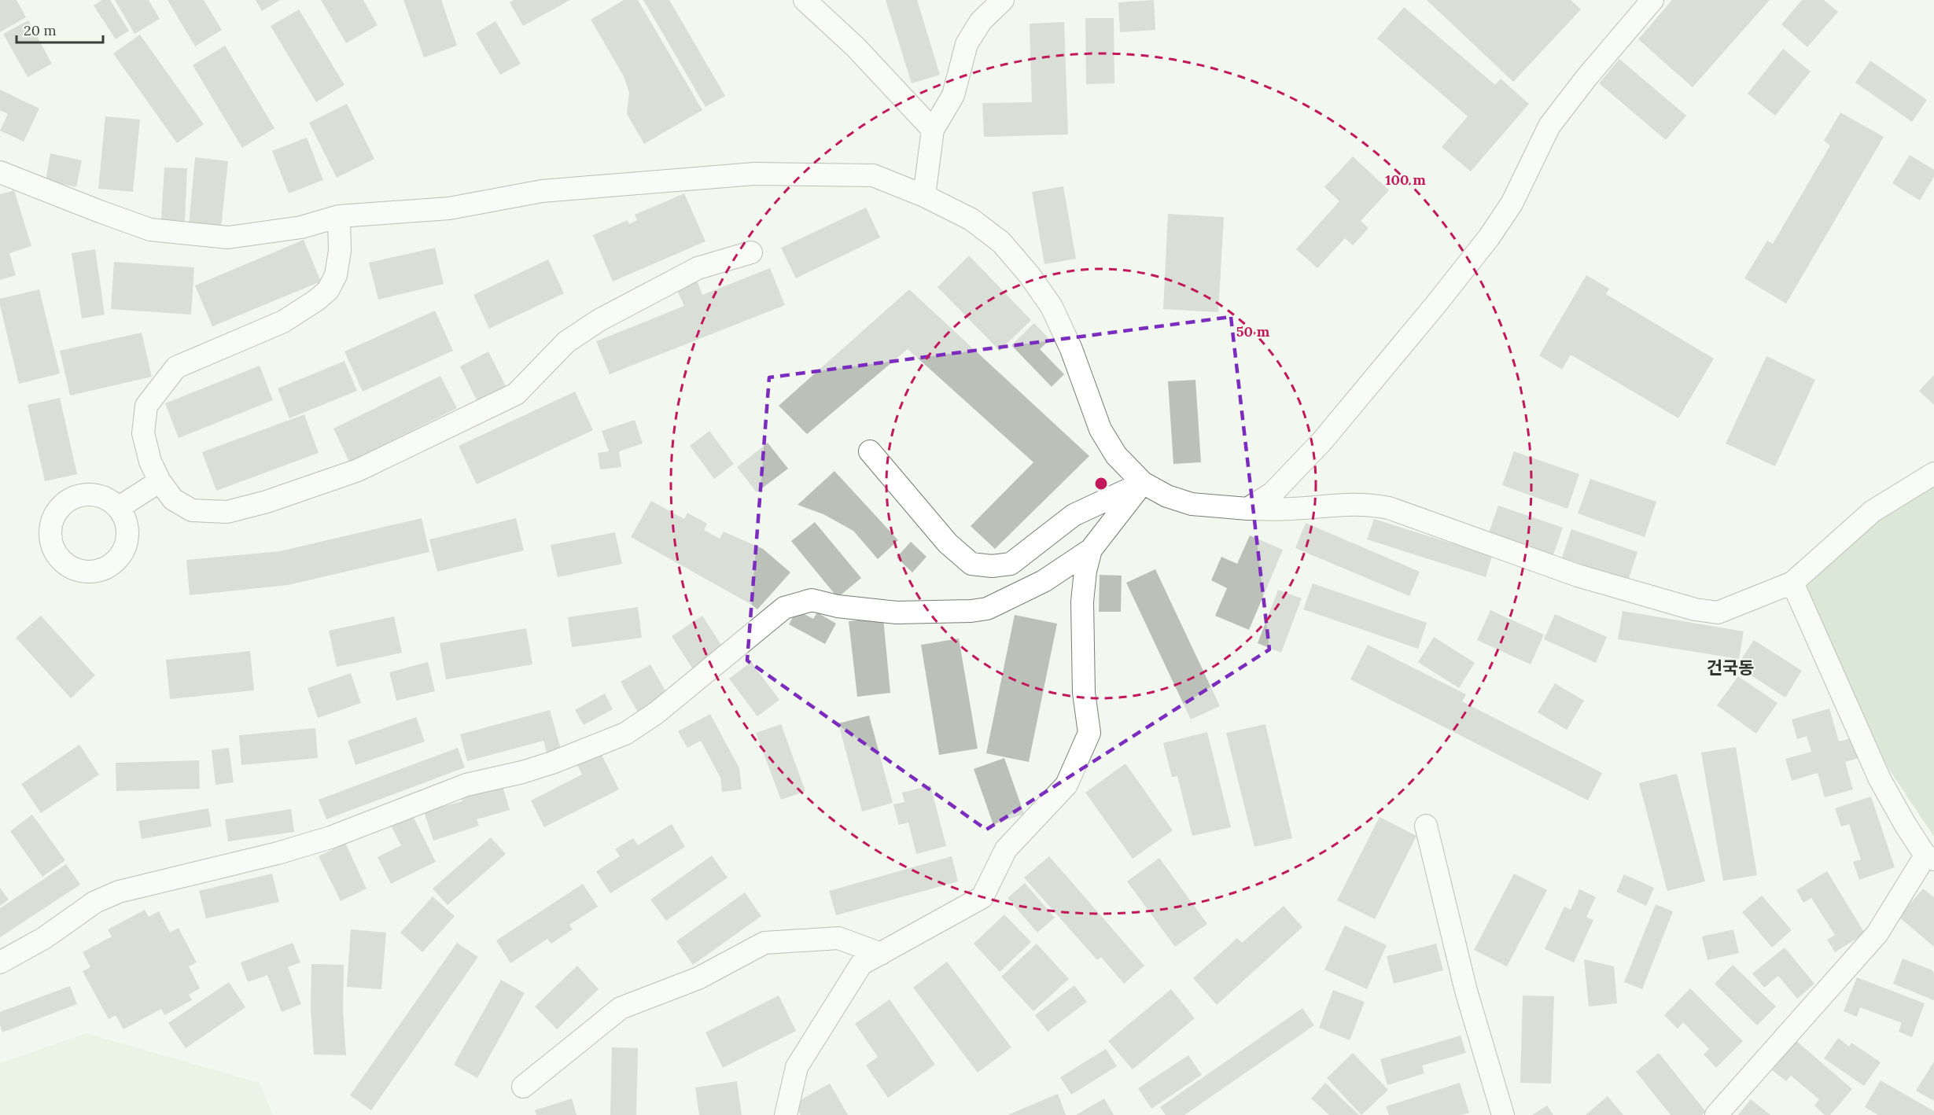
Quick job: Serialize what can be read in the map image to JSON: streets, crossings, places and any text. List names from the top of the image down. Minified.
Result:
{"districts":["건국동"],"scale_bar":"20 m","rings":["100 m","50 m"]}
